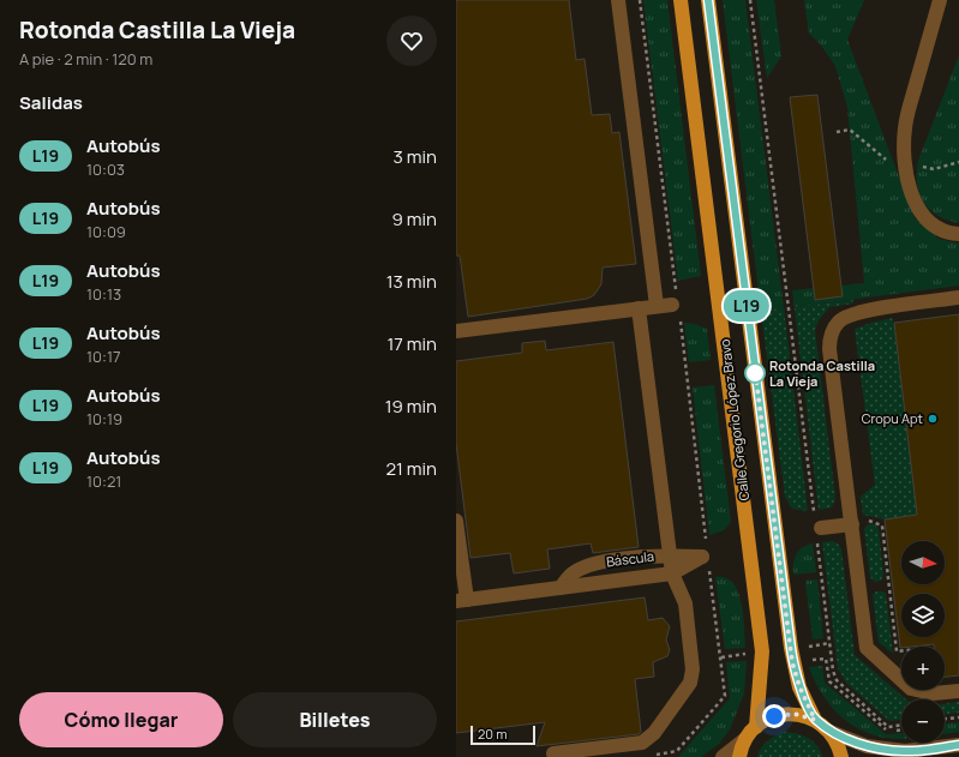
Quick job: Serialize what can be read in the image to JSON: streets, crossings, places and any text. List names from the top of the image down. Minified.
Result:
{"streets":{"main road":["Calle Gregorio López Bravo"],"street":["Báscula"]},"places":["Rotonda Castilla La Vieja","Cropu Apt"],"lines":["bus line L19"],"scale_bar":"20 m","north":"right","page":{"heading":[["Rotonda Castilla La Vieja","A pie · 2 min · 120 m"],"Salidas"],"on_map":"L19","list":[{"mark":"L19","name":"Autobús","note":"10:03","value":"3 min"},{"mark":"L19","name":"Autobús","note":"10:09","value":"9 min"},{"mark":"L19","name":"Autobús","note":"10:13","value":"13 min"},{"mark":"L19","name":"Autobús","note":"10:17","value":"17 min"},{"mark":"L19","name":"Autobús","note":"10:19","value":"19 min"},{"mark":"L19","name":"Autobús","note":"10:21","value":"21 min"}],"map_buttons":["+","−"],"buttons":["Cómo llegar","Billetes"],"scale":"20 m"}}
